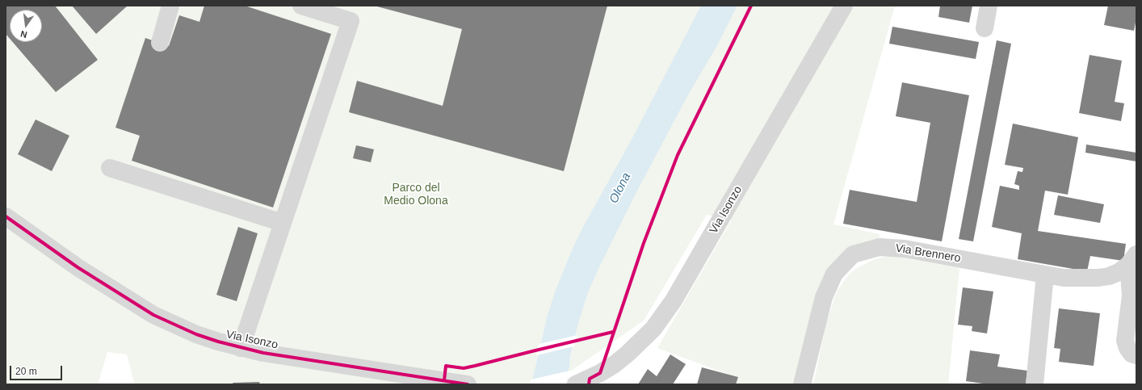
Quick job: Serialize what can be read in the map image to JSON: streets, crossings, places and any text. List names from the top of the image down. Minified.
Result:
{"streets":{"street":["Via Isonzo","Via Brennero"]},"water":["Olona"],"parks":["Parco del Medio Olona"],"scale_bar":"20 m","north":"bottom"}
